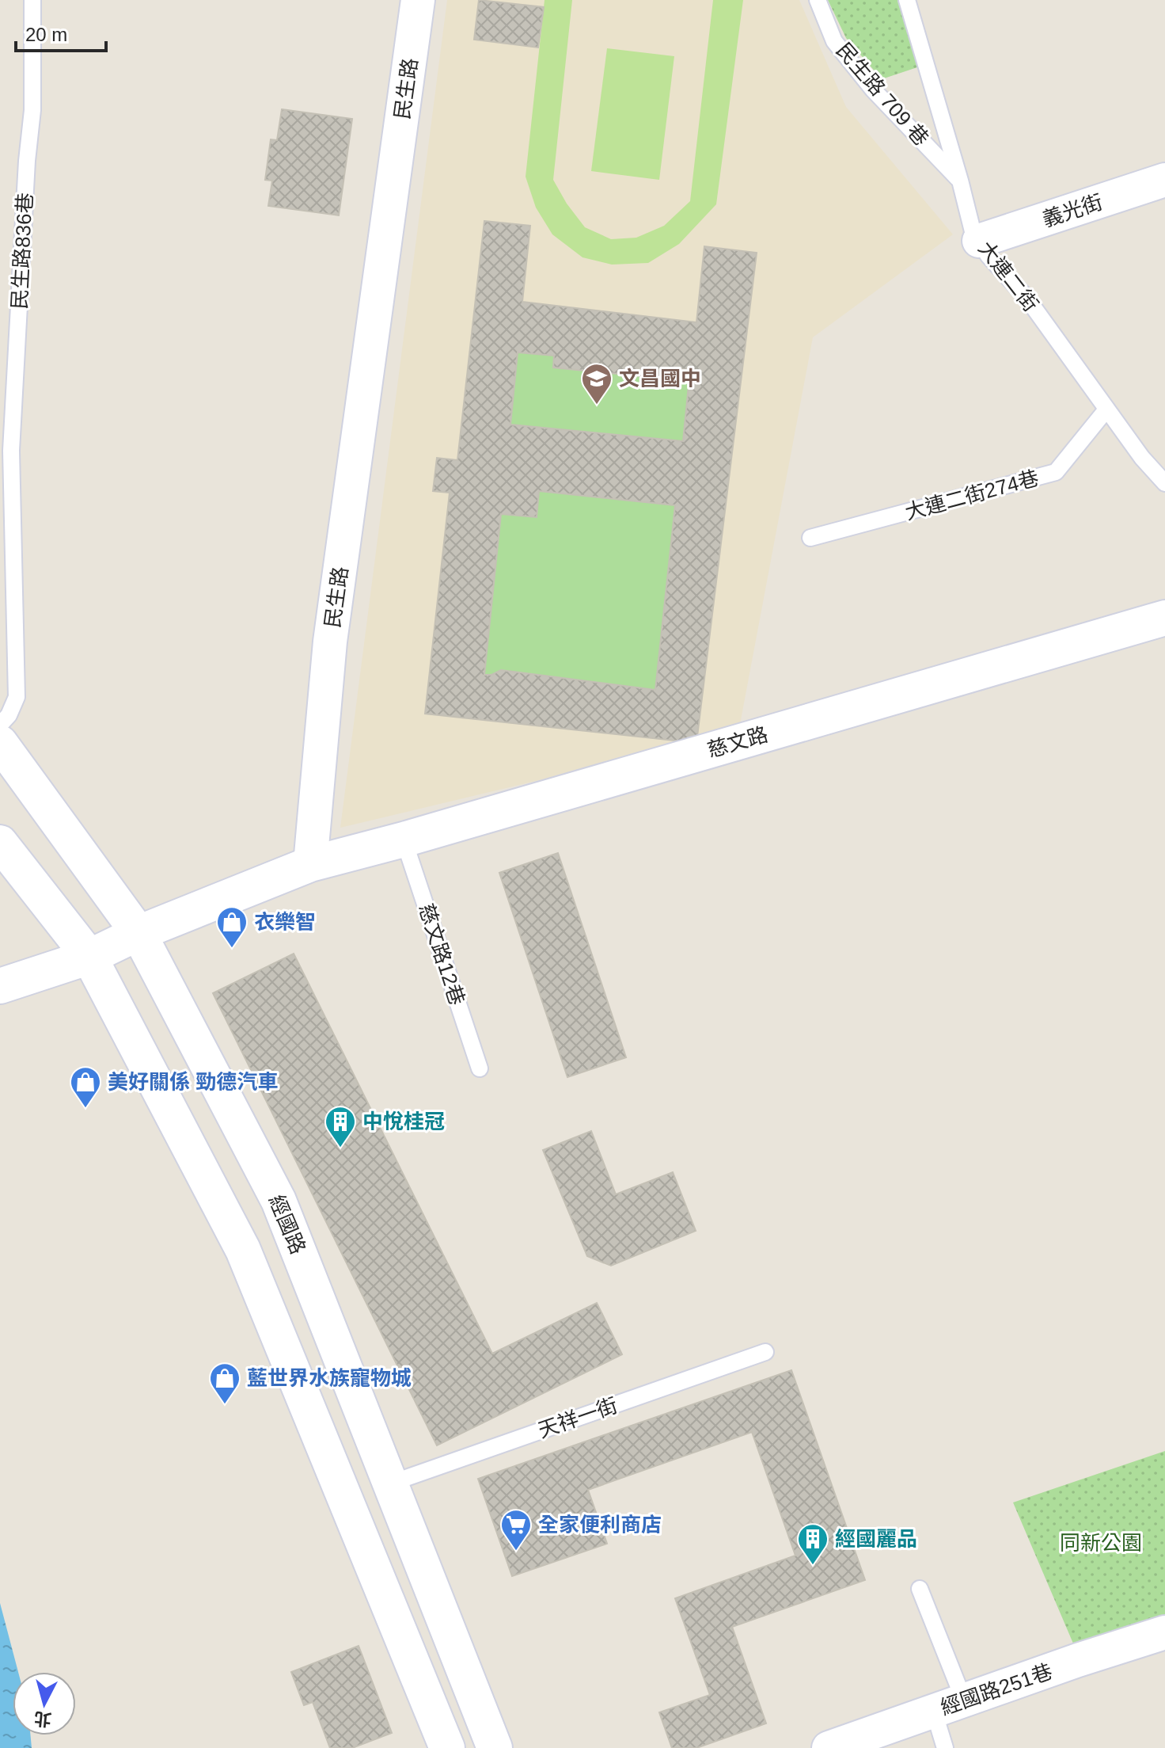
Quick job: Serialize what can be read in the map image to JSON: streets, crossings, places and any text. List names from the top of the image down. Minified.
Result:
{"streets":{"street":["民生路","義光街","慈文路","經國路","經國路251巷"],"lane":["民生路 709 巷","民生路836巷","大連二街","大連二街274巷","慈文路12巷","天祥一街"]},"crossings":[["民生路","慈文路"],["民生路 709 巷","大連二街"],["義光街","大連二街"],["大連二街","大連二街274巷"],["慈文路","慈文路12巷"],["經國路","天祥一街"]],"parks":["同新公園"],"places":{"school or university":["文昌國中"],"shop":["衣樂智","美好關係 勁德汽車","藍世界水族寵物城"],"building":["中悅桂冠","經國麗品"],"supermarket":["全家便利商店"]},"scale_bar":"20 m","north":"bottom"}
